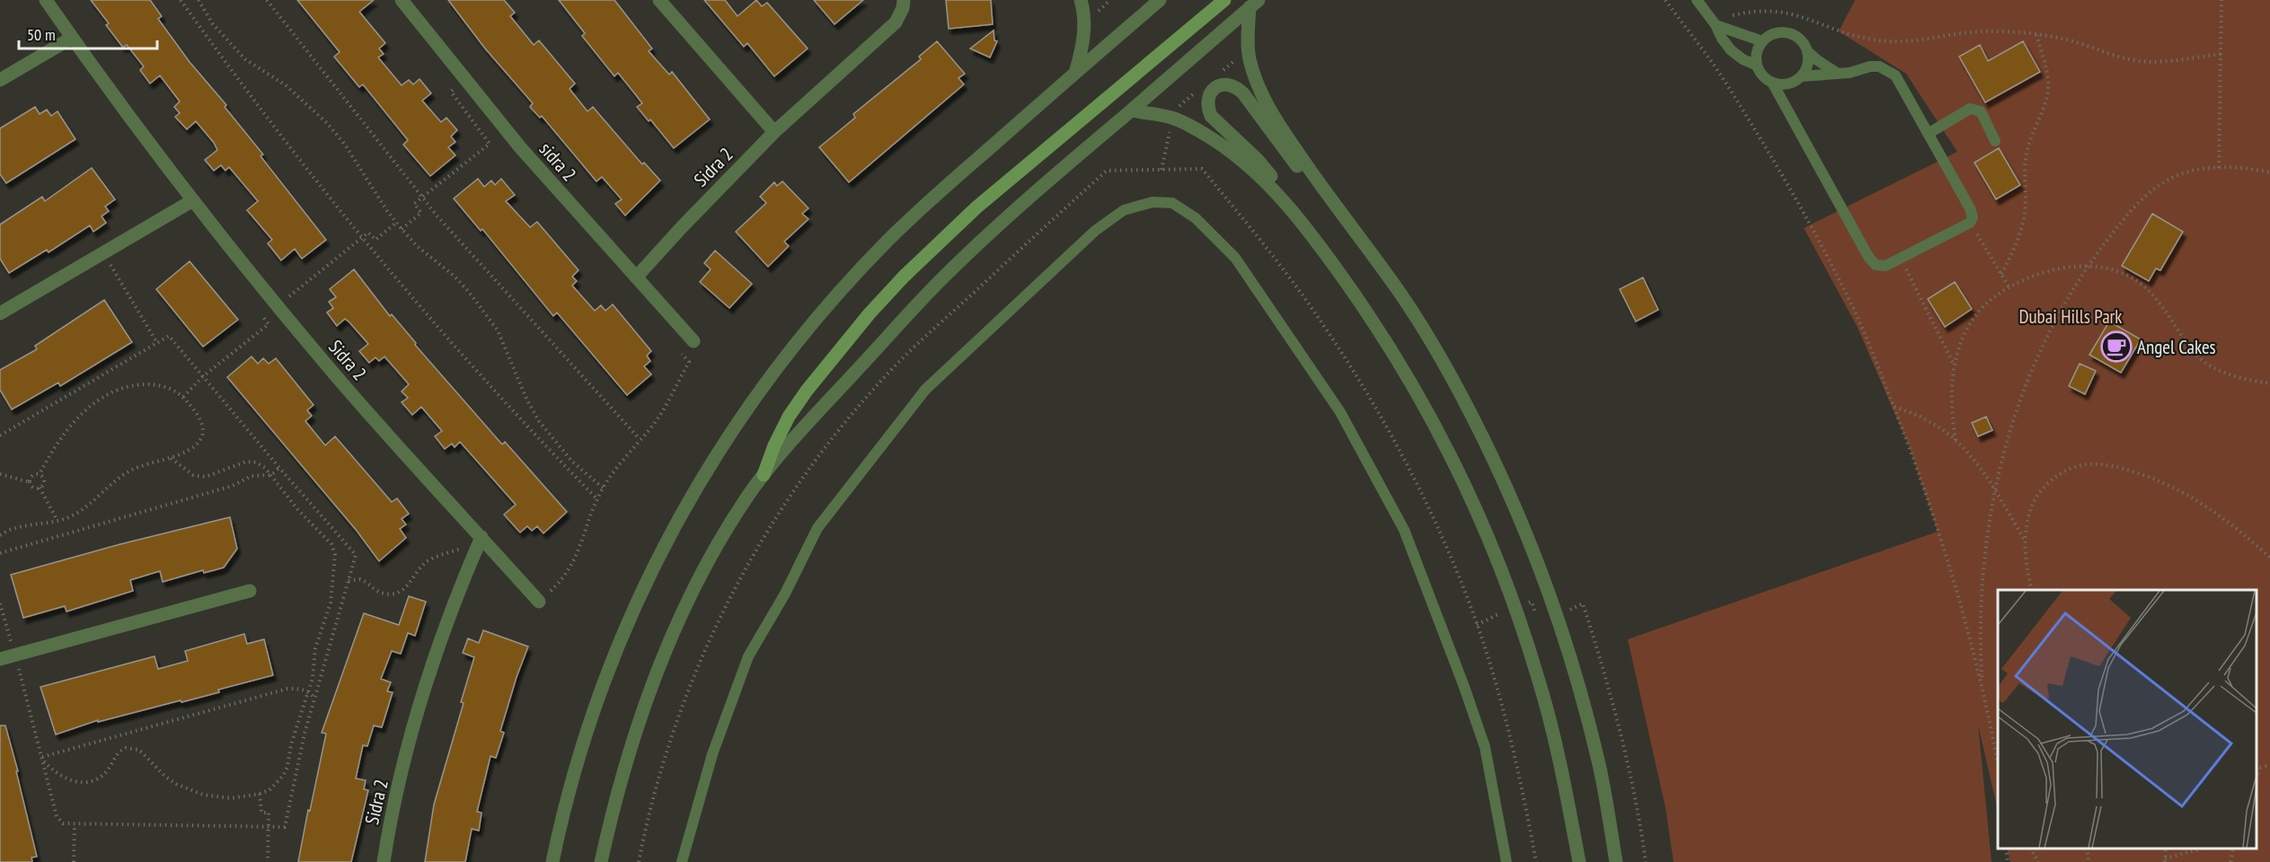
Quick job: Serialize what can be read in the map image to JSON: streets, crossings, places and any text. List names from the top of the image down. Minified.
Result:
{"streets":{"street":["sidra 2","Sidra 2"]},"crossings":[["sidra 2","Sidra 2"]],"parks":["Dubai Hills Park"],"places":{"cafe":["Angel Cakes"]},"scale_bar":"50 m"}
